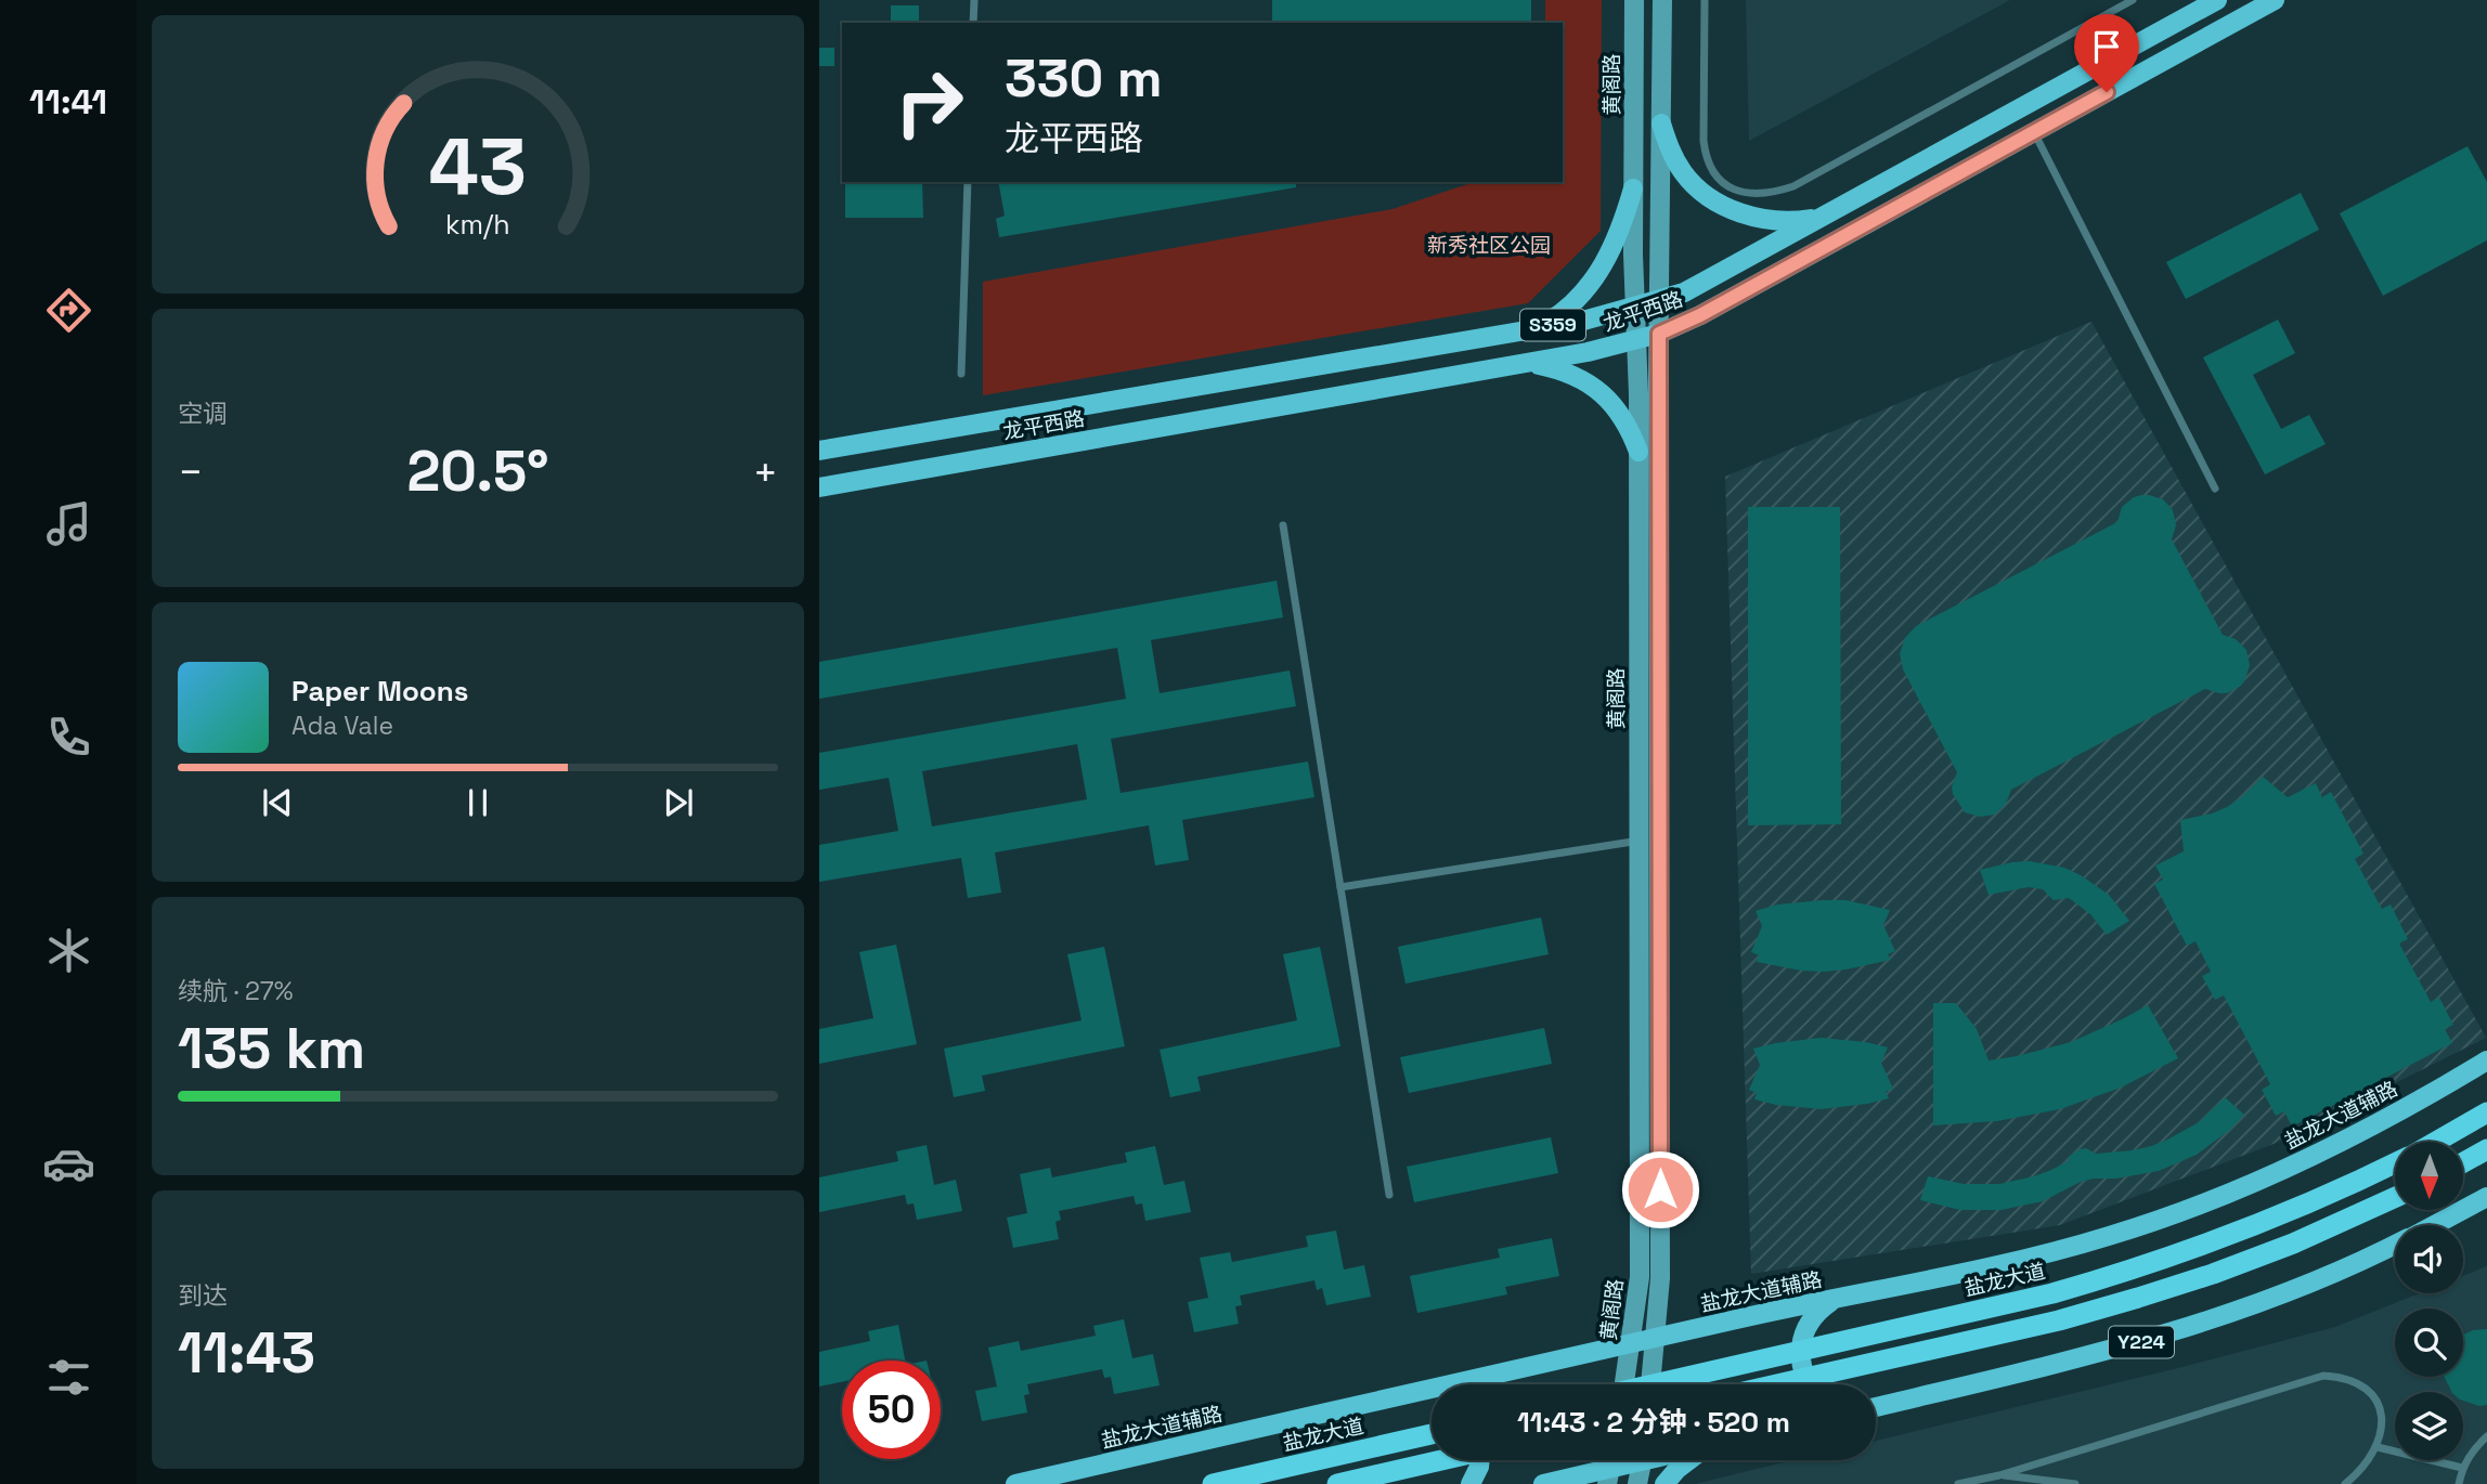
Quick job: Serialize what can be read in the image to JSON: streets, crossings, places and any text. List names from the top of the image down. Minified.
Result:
{"streets":{"highway":["盐龙大道"],"main road":["黄阁路","龙平西路","S359","盐龙大道辅路","Y224"]},"crossings":[["黄阁路","龙平西路"],["黄阁路","盐龙大道辅路"]],"parks":["新秀社区公园"],"north":"bottom","page":{"tabs":"11:41","turn":["330 m","龙平西路"],"tile":["空调",["续航 · 27%","135 km"],["到达","11:43"]],"heat":["−","20.5°","+"],"song":["Paper Moons","Ada Vale"],"limit":"50","trip":"11:43 · 2 分钟 · 520 m","gauge":["43","km/h"]}}
